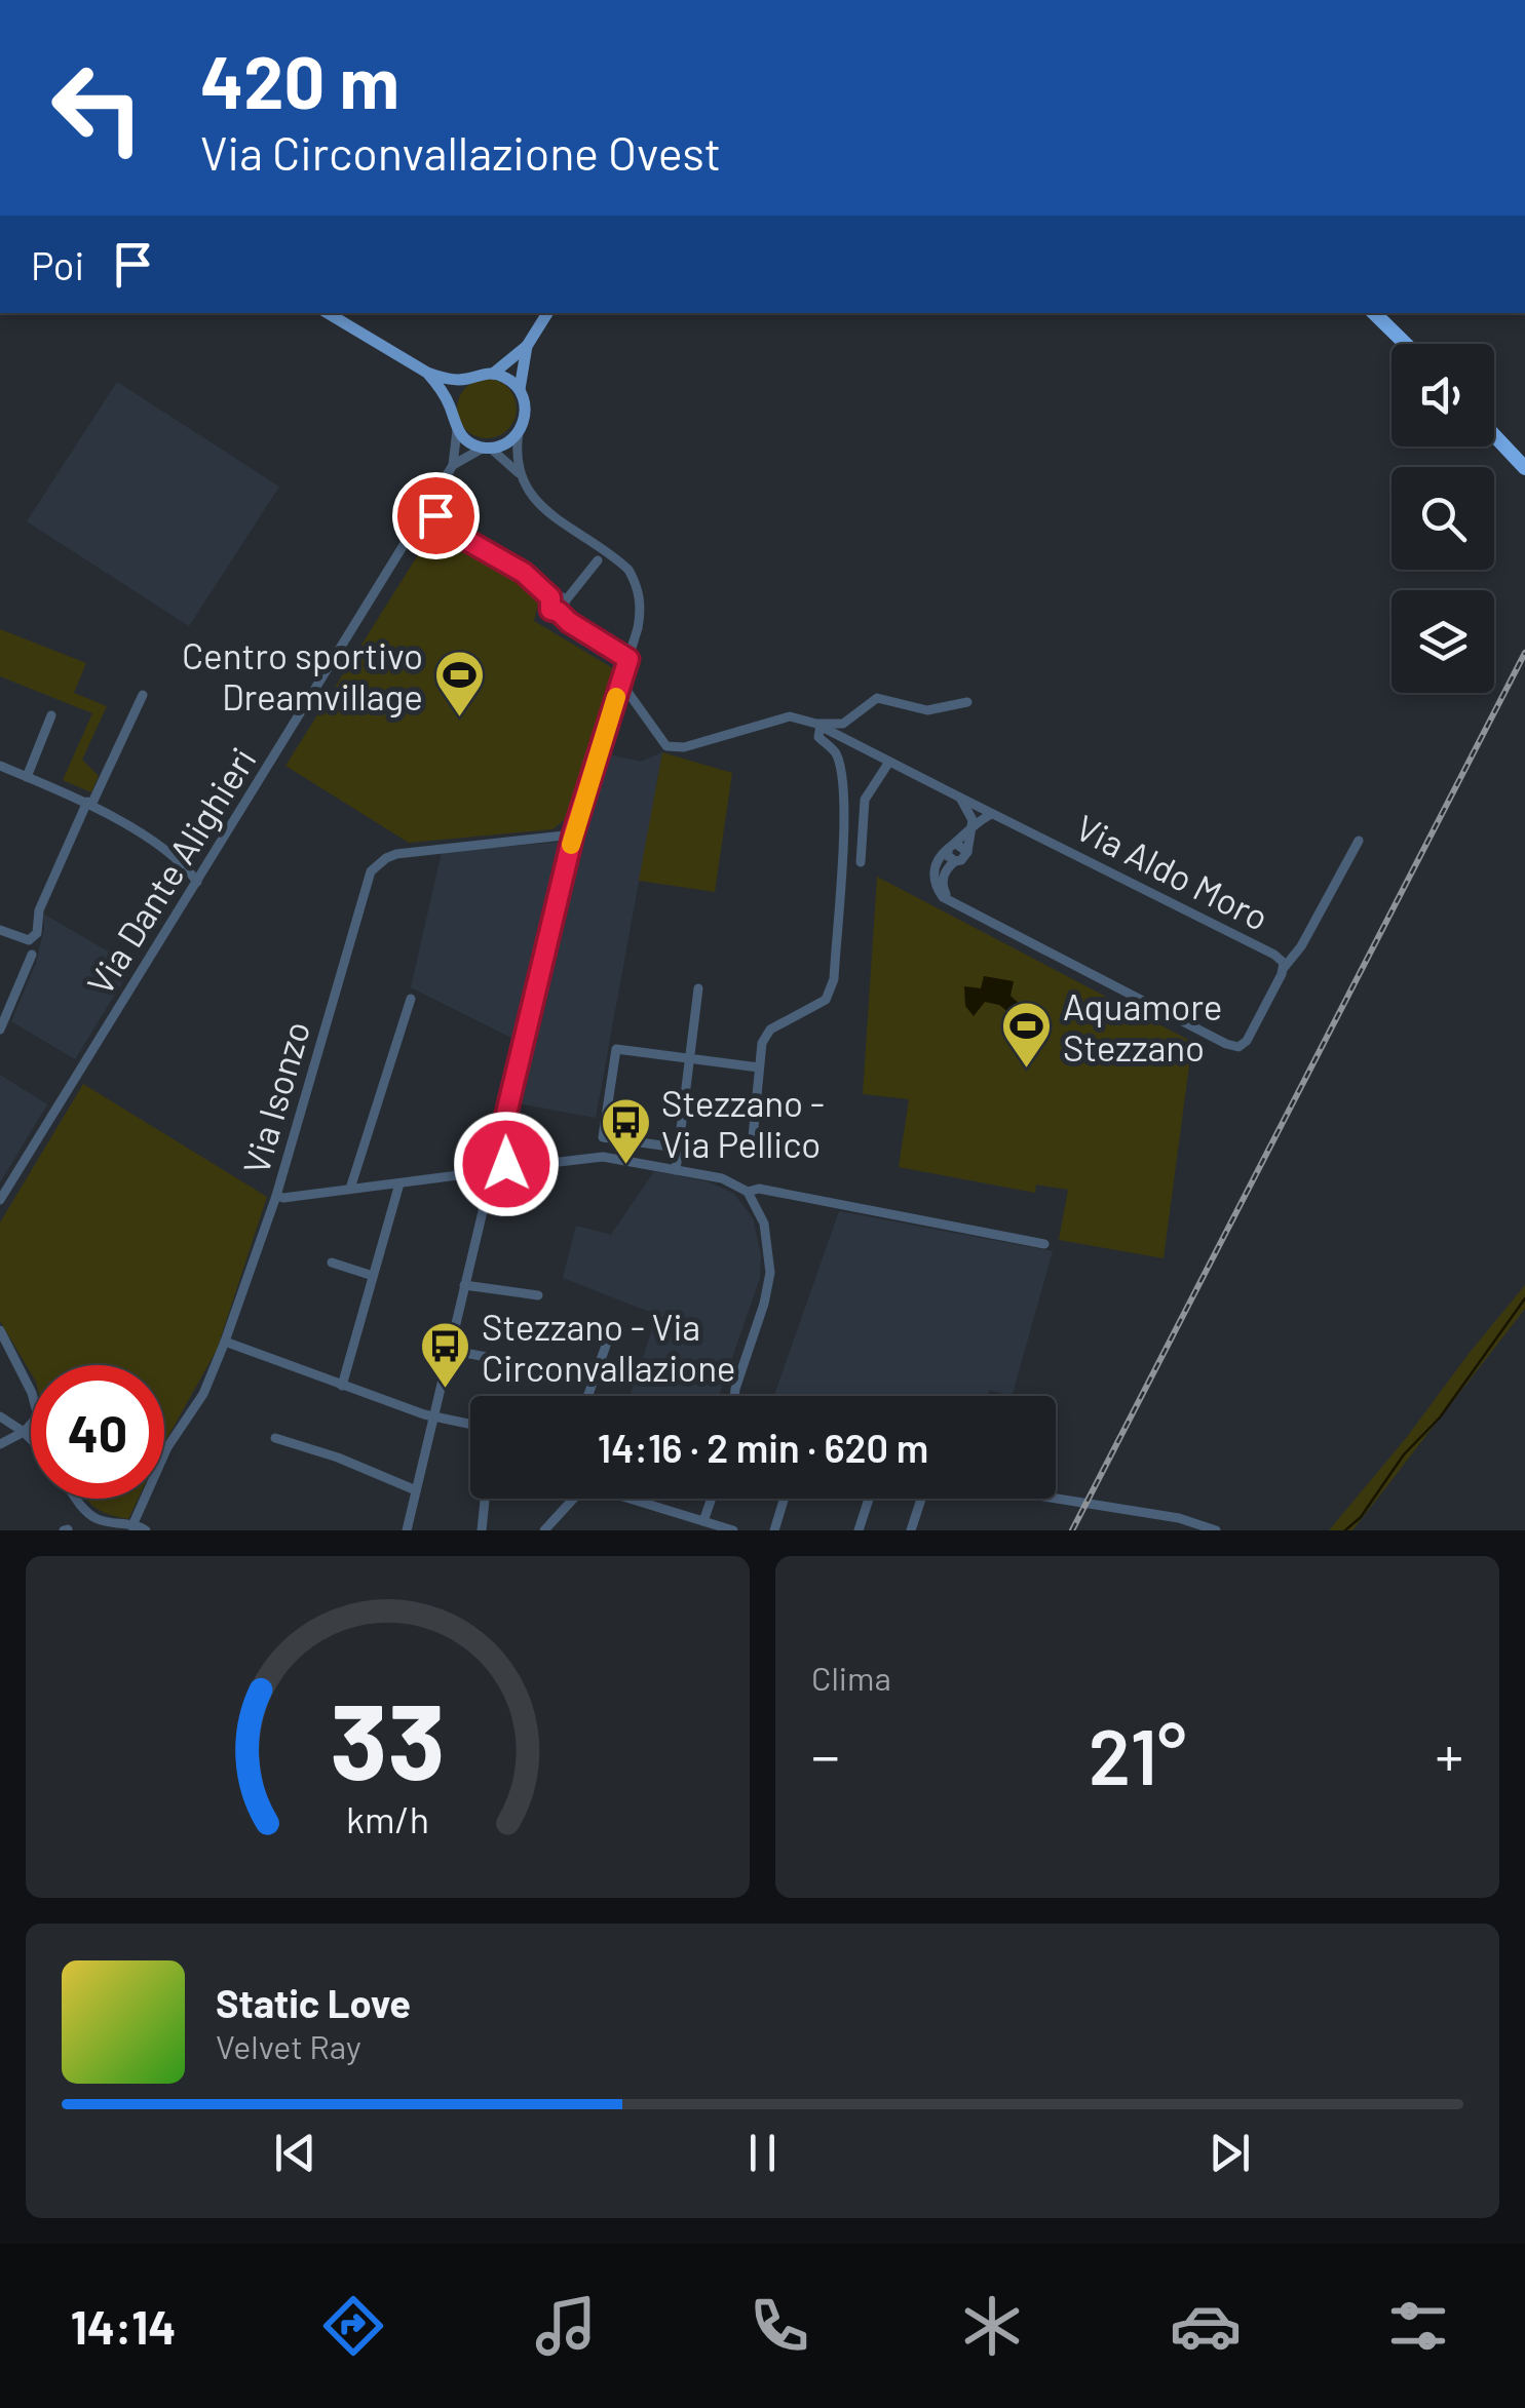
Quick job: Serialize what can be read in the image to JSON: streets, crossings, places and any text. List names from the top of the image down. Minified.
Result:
{"streets":{"street":["Via Dante Alighieri","Via Aldo Moro","Via Isonzo"]},"places":{"sports":["Centro sportivo Dreamvillage","Aquamore Stezzano"],"bus stop":["Stezzano - Via Pellico","Stezzano - Via Circonvallazione"]},"page":{"turn":["420 m","Via Circonvallazione Ovest"],"then":"Poi","limit":"40","trip":"14:16 · 2 min · 620 m","tile":"Clima","heat":["−","21°","+"],"song":["Static Love","Velvet Ray"],"tabs":"14:14","gauge":["33","km/h"]}}
